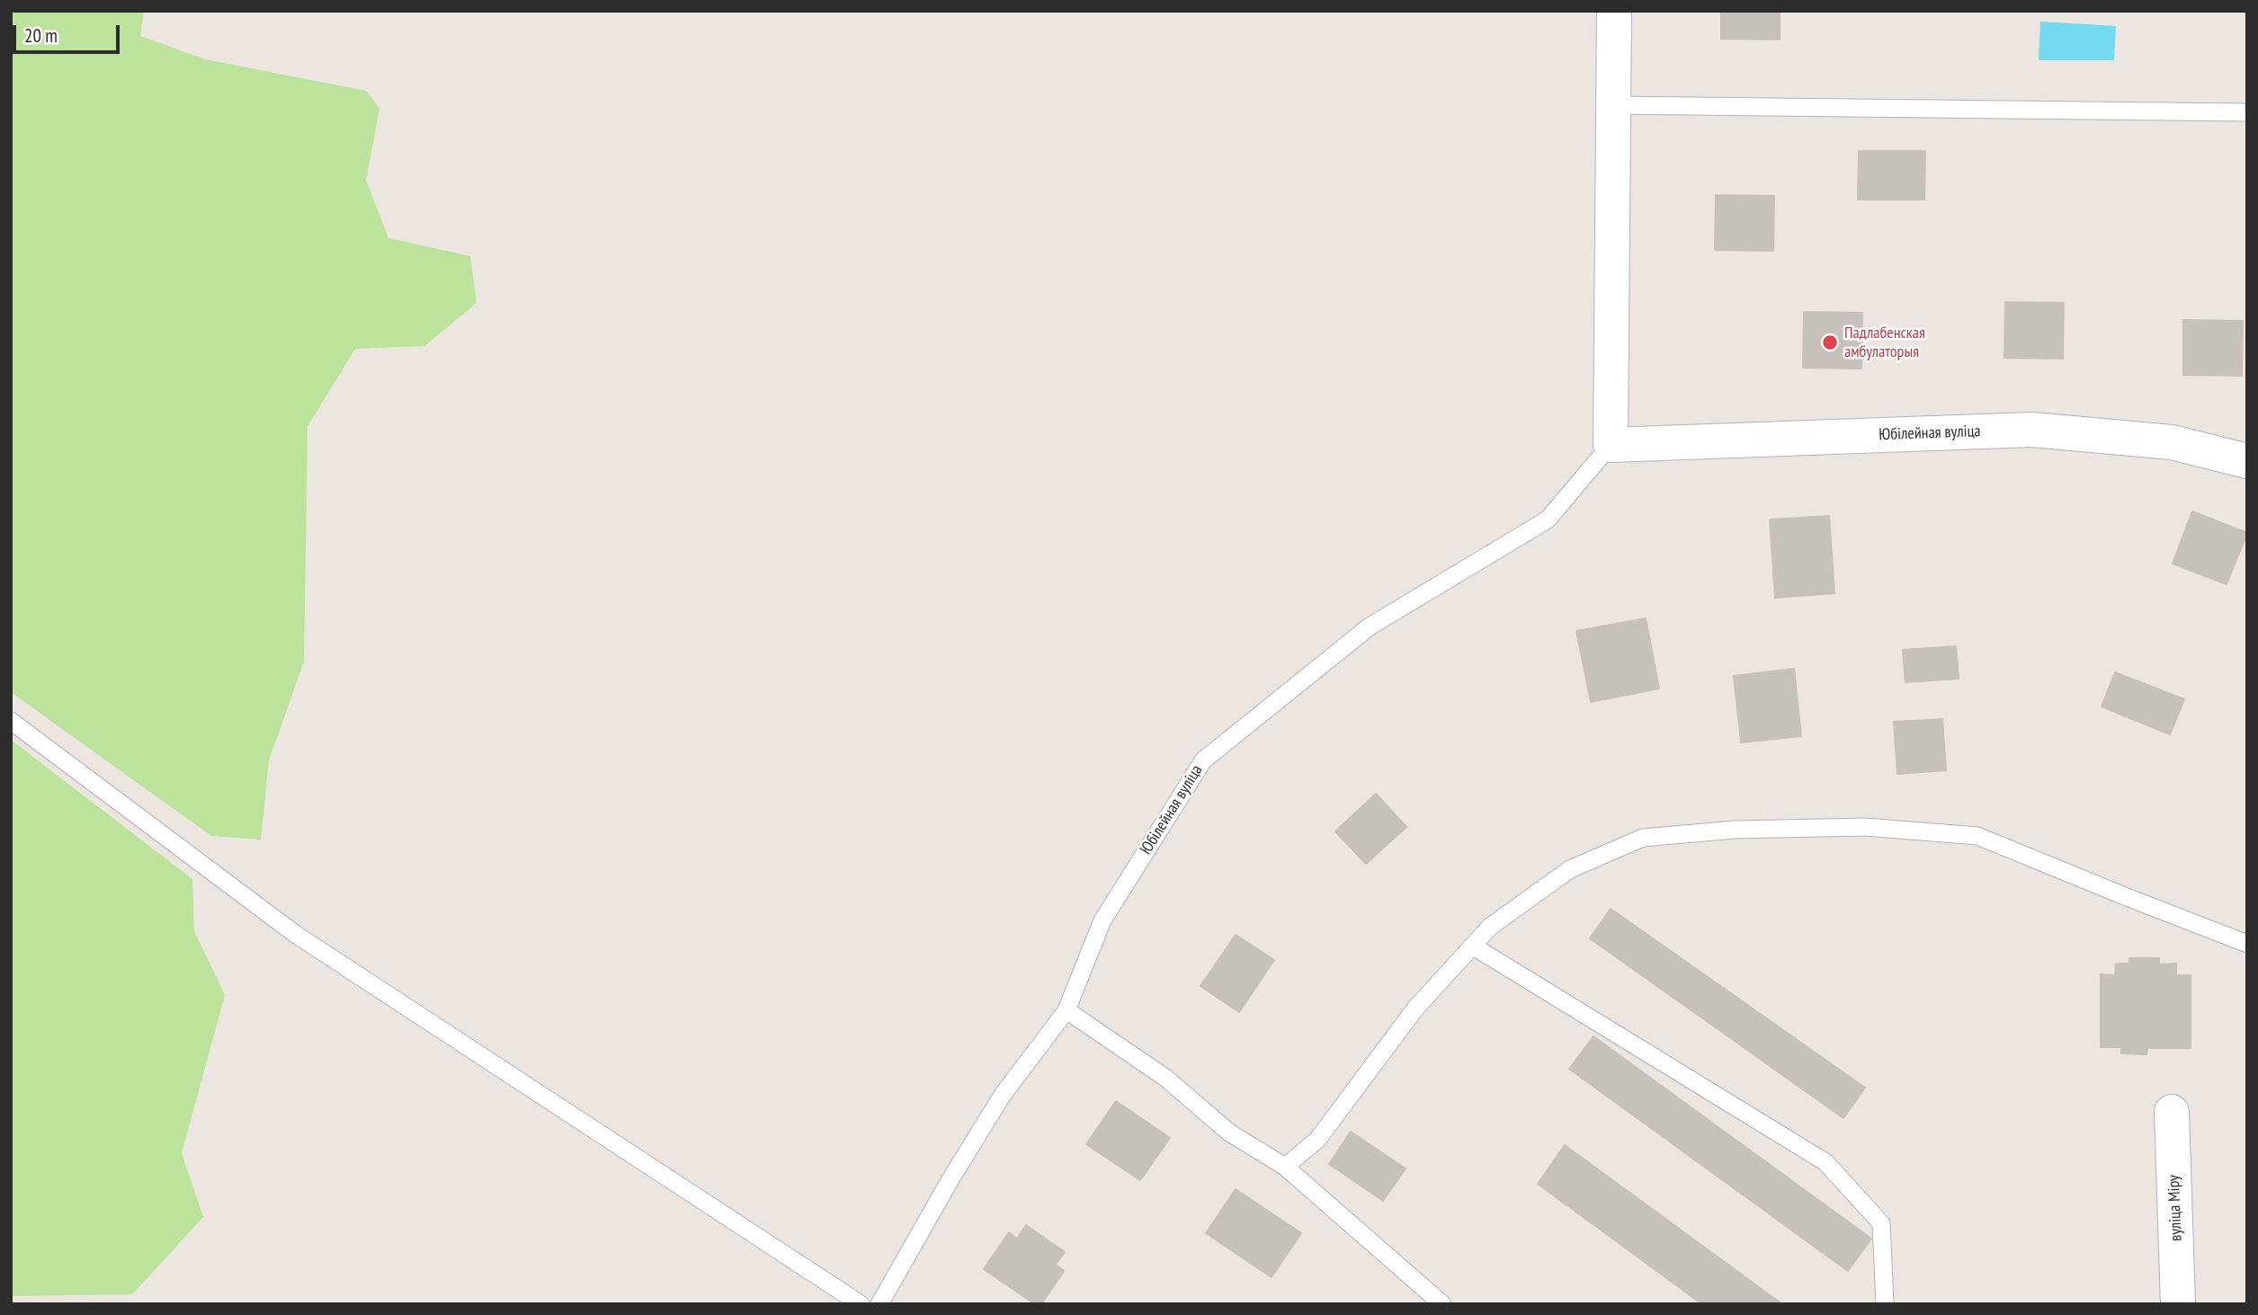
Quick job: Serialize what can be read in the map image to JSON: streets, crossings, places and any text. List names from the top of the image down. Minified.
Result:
{"streets":{"street":["Юбілейная вуліца","вуліца Міру"]},"places":["Падлабенская амбулаторыя"],"scale_bar":"20 m"}
